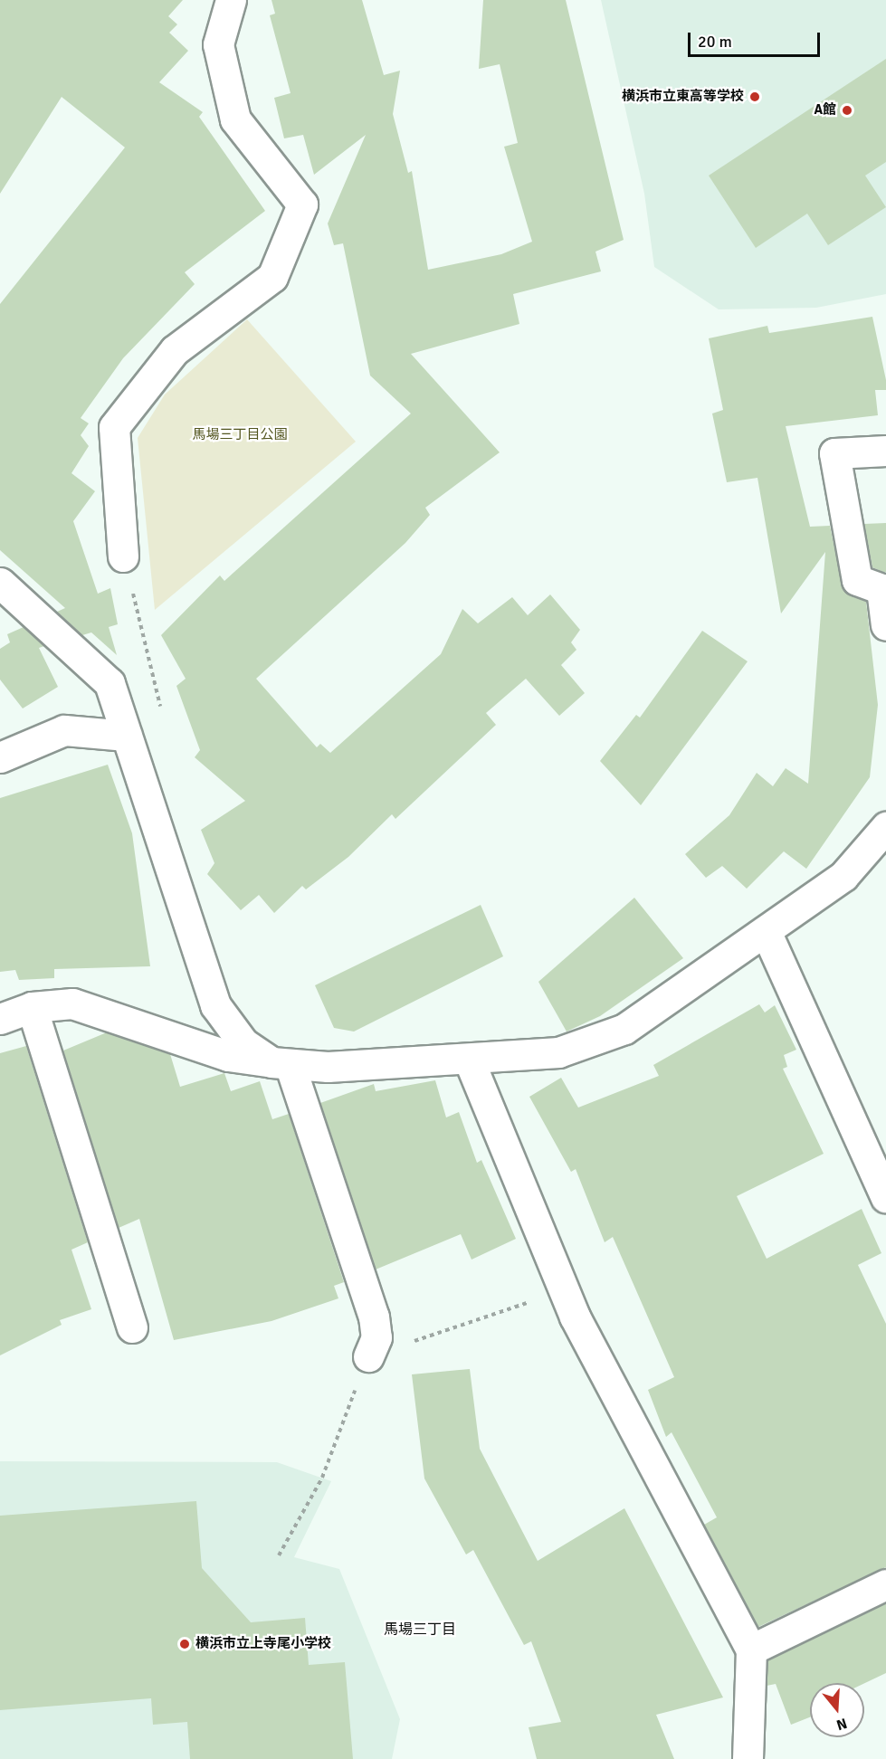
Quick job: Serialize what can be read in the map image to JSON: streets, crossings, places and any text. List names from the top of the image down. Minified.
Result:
{"districts":["馬場三丁目"],"parks":["馬場三丁目公園"],"places":["横浜市立東高等学校","A館","横浜市立上寺尾小学校"],"scale_bar":"20 m","north":"bottom"}
